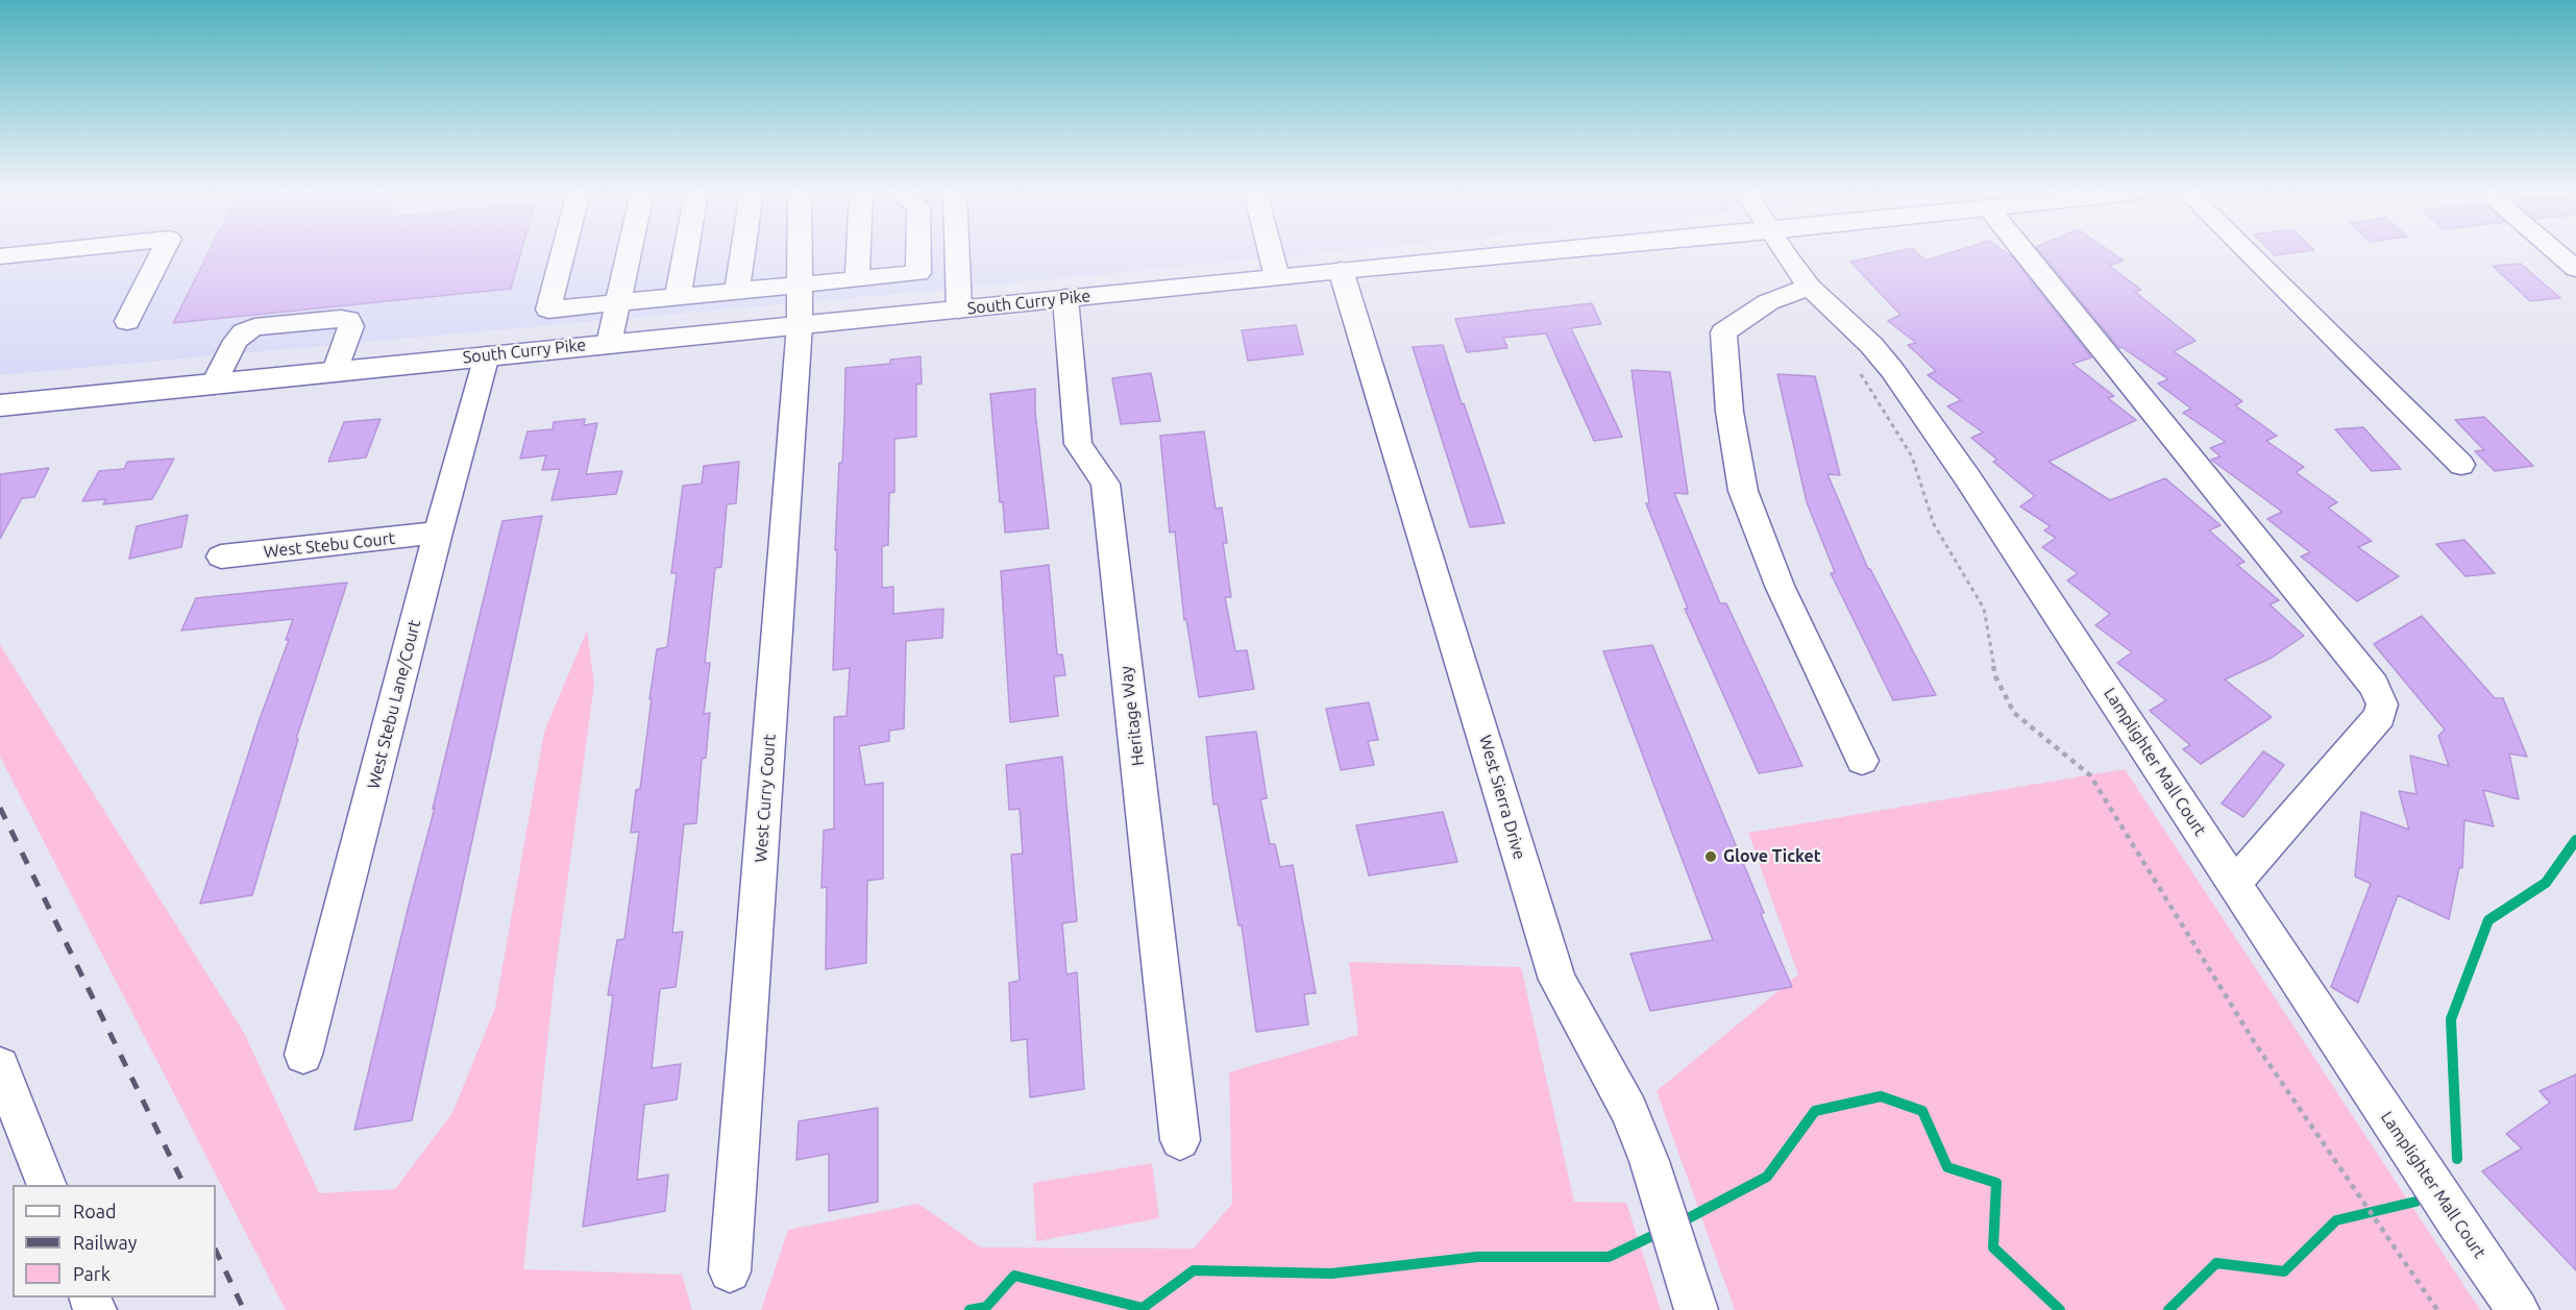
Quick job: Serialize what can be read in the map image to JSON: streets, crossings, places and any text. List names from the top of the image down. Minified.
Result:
{"streets":{"main road":["South Curry Pike"],"street":["West Stebu Court","West Stebu Lane/Court","Heritage Way","Lamplighter Mall Court","West Sierra Drive","West Curry Court"]},"crossings":[["South Curry Pike","West Stebu Lane/Court"],["South Curry Pike","Heritage Way"],["South Curry Pike","West Sierra Drive"],["South Curry Pike","West Curry Court"],["West Stebu Court","West Stebu Lane/Court"]],"places":["Glove Ticket"],"legend":["Road","Railway","Park"]}
